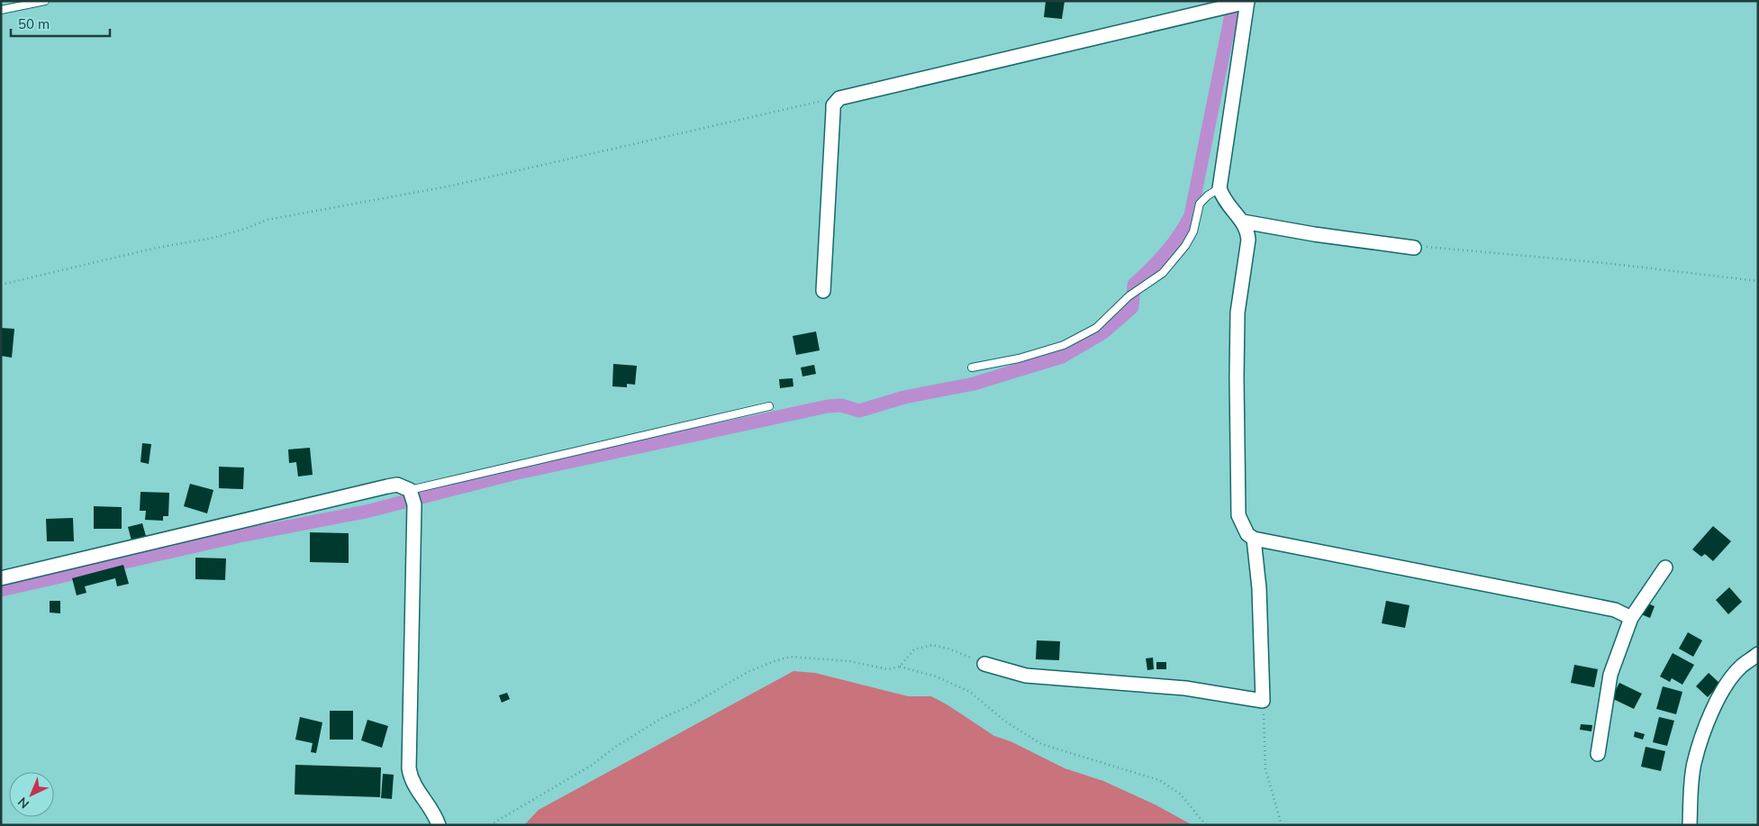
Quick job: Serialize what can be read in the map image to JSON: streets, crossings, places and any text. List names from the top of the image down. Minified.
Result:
{"scale_bar":"50 m","north":"bottom left"}
